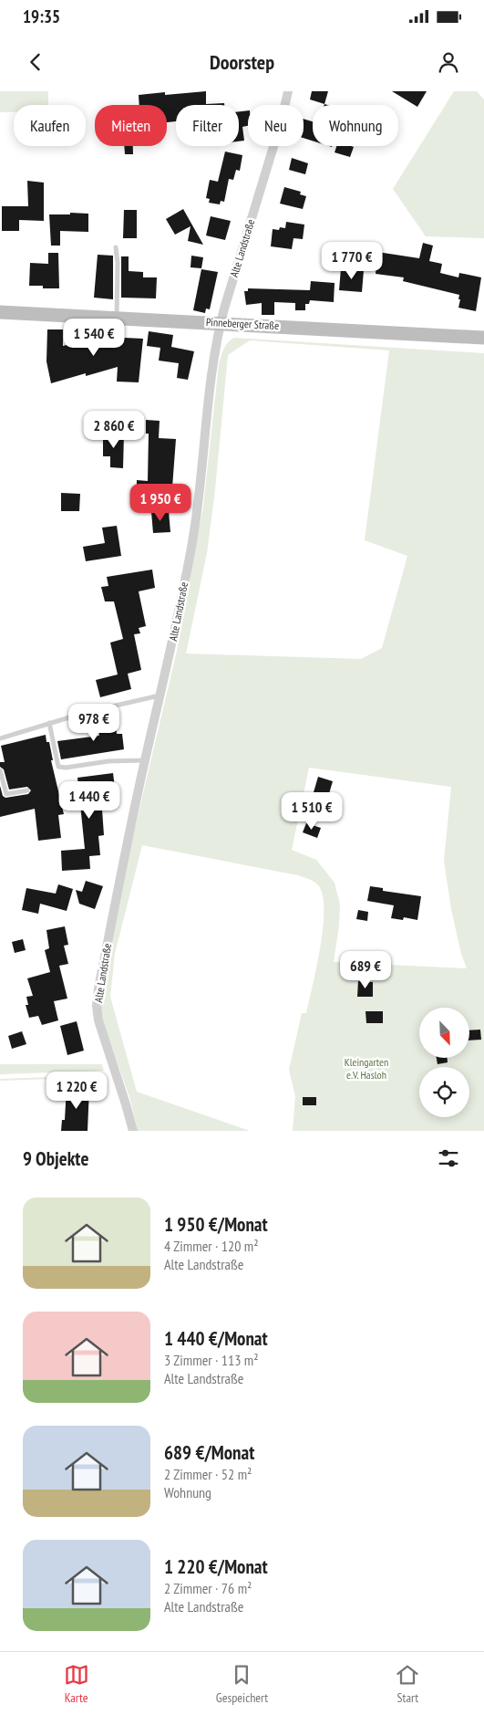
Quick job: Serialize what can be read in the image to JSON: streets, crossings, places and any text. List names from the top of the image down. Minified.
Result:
{"streets":{"main road":["Pinneberger Straße"],"street":["Alte Landstraße"]},"crossings":[["Alte Landstraße","Pinneberger Straße"]],"parks":["Kleingarten e.V. Hasloh"],"north":"bottom right","page":{"status":"19:35","header":"Doorstep","chip":["Kaufen","Mieten","Filter","Neu","Wohnung"],"price":["1 770 €","1 540 €","2 860 €","1 950 €","978 €","1 440 €","1 510 €","689 €","1 220 €"],"heading":"9 Objekte","list":[{"name":"1 950 €/Monat","note":"4 Zimmer · 120 m² · Alte Landstraße"},{"name":"1 440 €/Monat","note":"3 Zimmer · 113 m² · Alte Landstraße"},{"name":"689 €/Monat","note":"2 Zimmer · 52 m² · Wohnung"},{"name":"1 220 €/Monat","note":"2 Zimmer · 76 m² · Alte Landstraße"}],"tabs":["Karte","Gespeichert","Start"]}}
